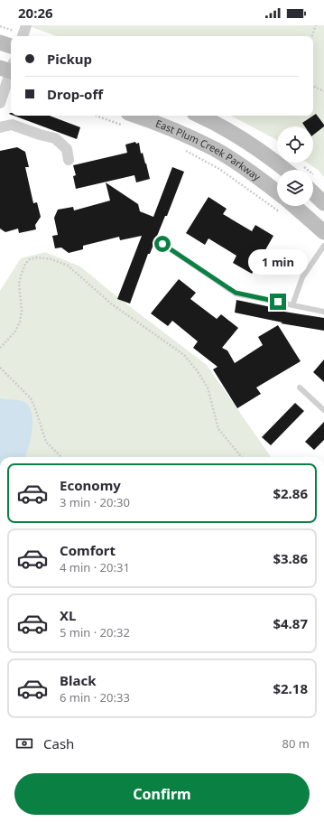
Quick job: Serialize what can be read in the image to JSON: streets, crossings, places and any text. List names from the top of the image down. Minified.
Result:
{"streets":{"main road":["East Plum Creek Parkway"]},"page":{"status":"20:26","banner":["Pickup","Drop-off"],"bubble":"1 min","list":[{"name":"Economy","note":"3 min · 20:30","value":"$2.86"},{"name":"Comfort","note":"4 min · 20:31","value":"$3.86"},{"name":"XL","note":"5 min · 20:32","value":"$4.87"},{"name":"Black","note":"6 min · 20:33","value":"$2.18"}],"pay":["Cash","80 m"],"buttons":"Confirm"}}
